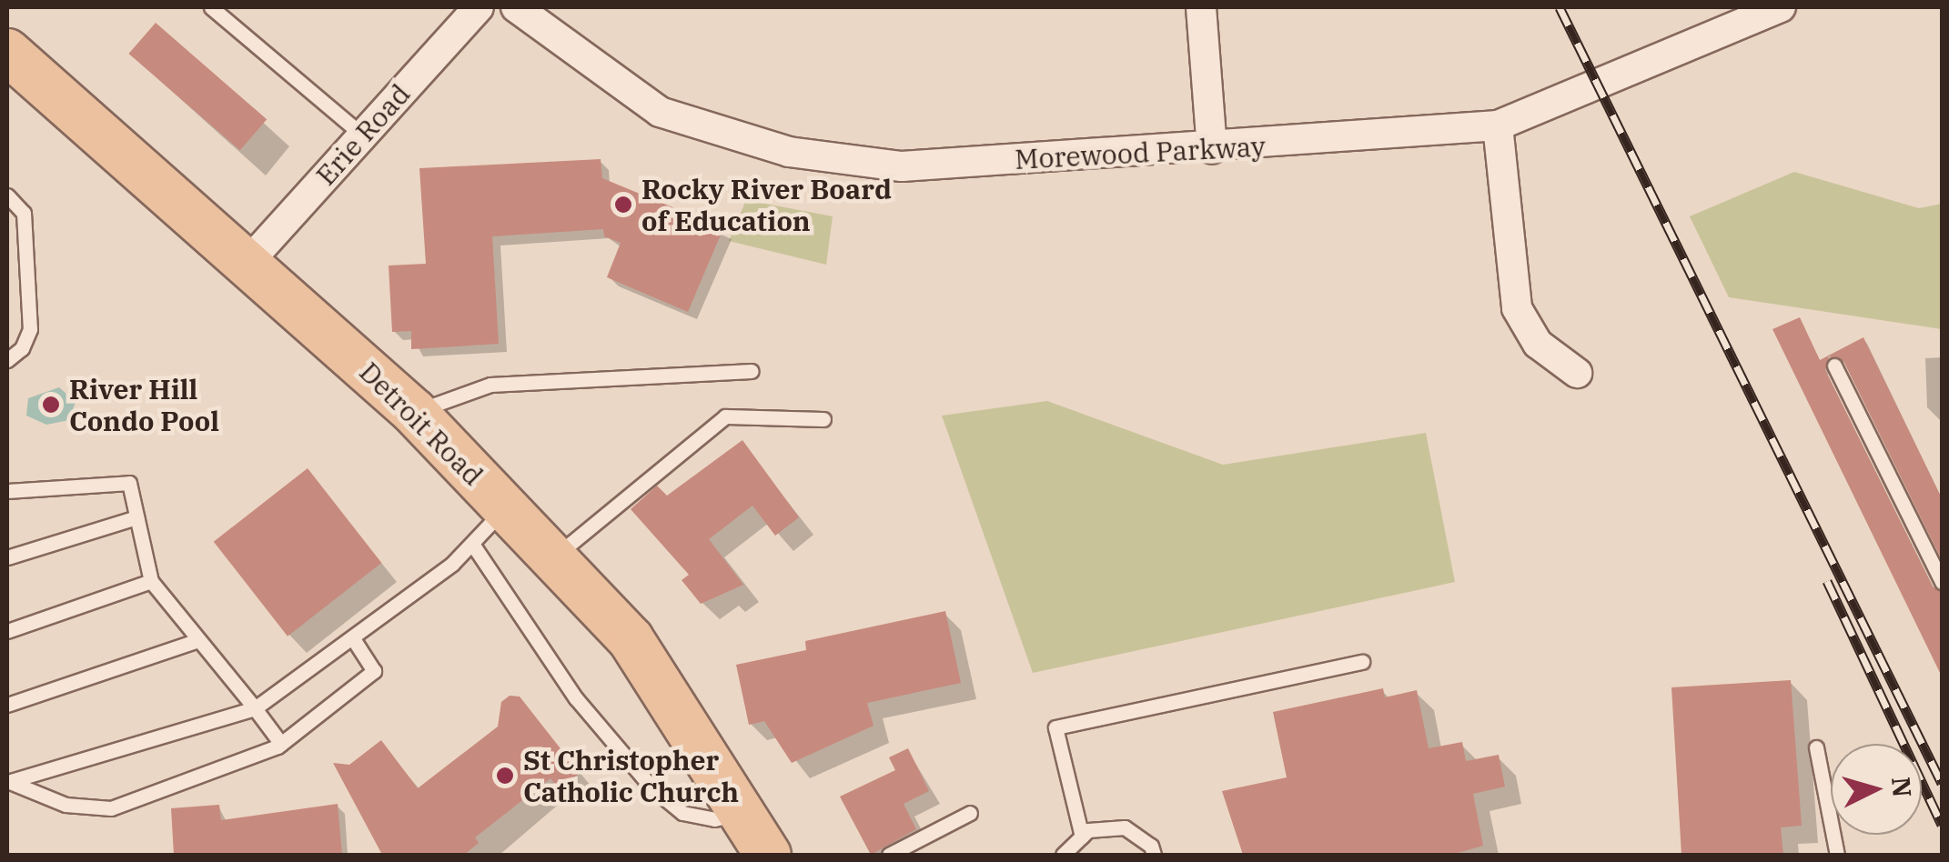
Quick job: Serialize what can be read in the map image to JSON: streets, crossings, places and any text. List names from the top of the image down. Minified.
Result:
{"streets":{"main road":["Detroit Road"],"street":["Erie Road","Morewood Parkway"]},"crossings":[["Erie Road","Detroit Road"]],"places":["Rocky River Board of Education","River Hill Condo Pool","St Christopher Catholic Church"],"north":"right"}
